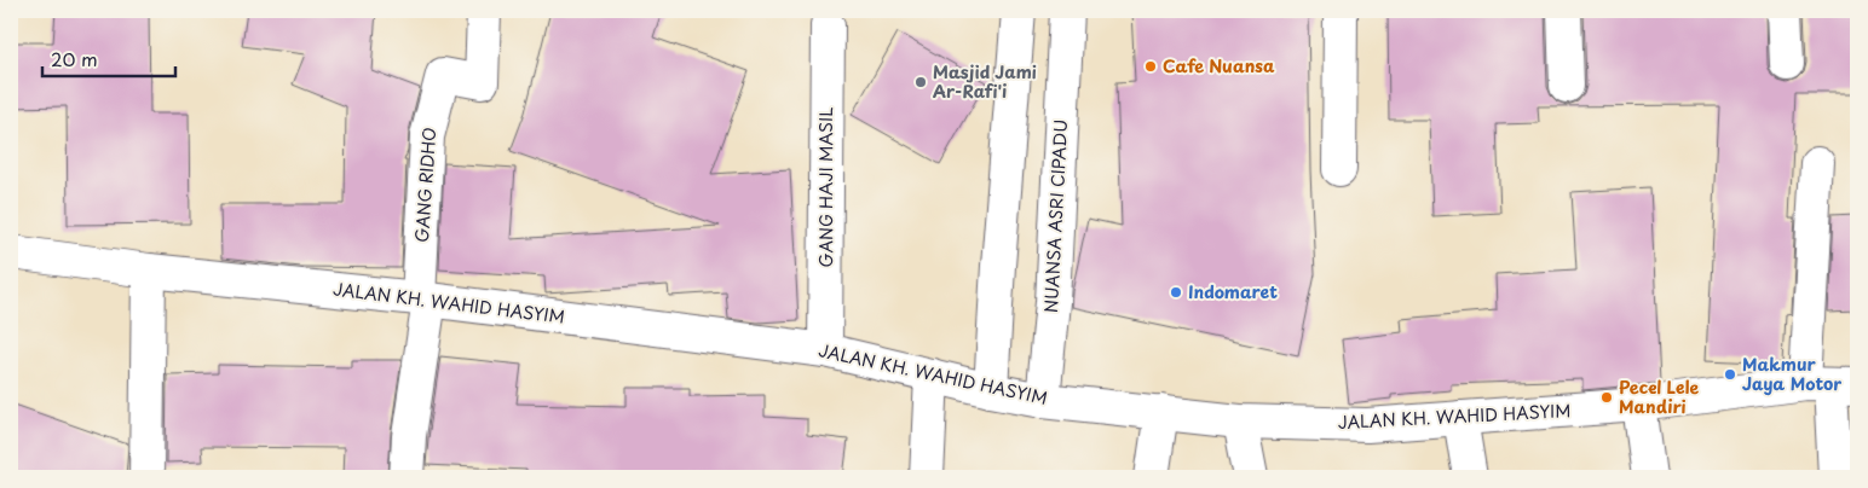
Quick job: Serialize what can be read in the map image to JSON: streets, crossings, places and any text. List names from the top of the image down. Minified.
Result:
{"streets":{"street":["GANG RIDHO","GANG HAJI MASIL","NUANSA ASRI CIPADU","JALAN KH. WAHID HASYIM"]},"crossings":[["GANG RIDHO","JALAN KH. WAHID HASYIM"],["GANG HAJI MASIL","JALAN KH. WAHID HASYIM"],["NUANSA ASRI CIPADU","JALAN KH. WAHID HASYIM"]],"places":["Cafe Nuansa","Masjid Jami Ar-Rafi'i","Indomaret","Makmur Jaya Motor","Pecel Lele Mandiri"],"scale_bar":"20 m"}
